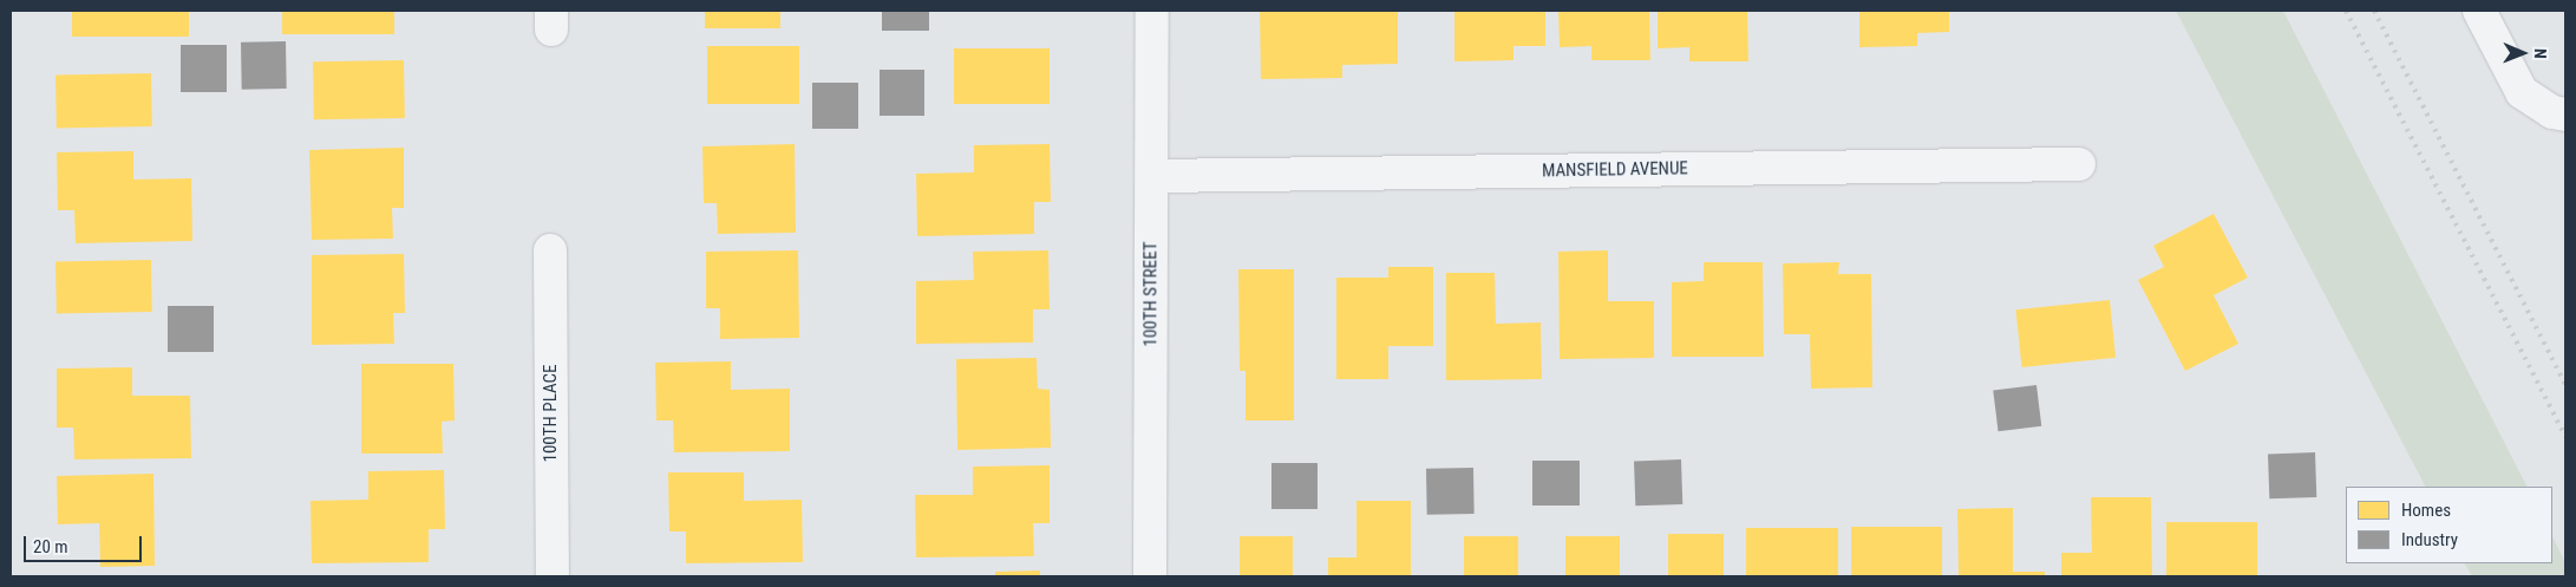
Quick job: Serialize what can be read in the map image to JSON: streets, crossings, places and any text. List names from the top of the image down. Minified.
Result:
{"streets":{"street":["MANSFIELD AVENUE","100TH STREET","100TH PLACE"]},"crossings":[["MANSFIELD AVENUE","100TH STREET"]],"legend":["Homes","Industry"],"scale_bar":"20 m","north":"right"}
